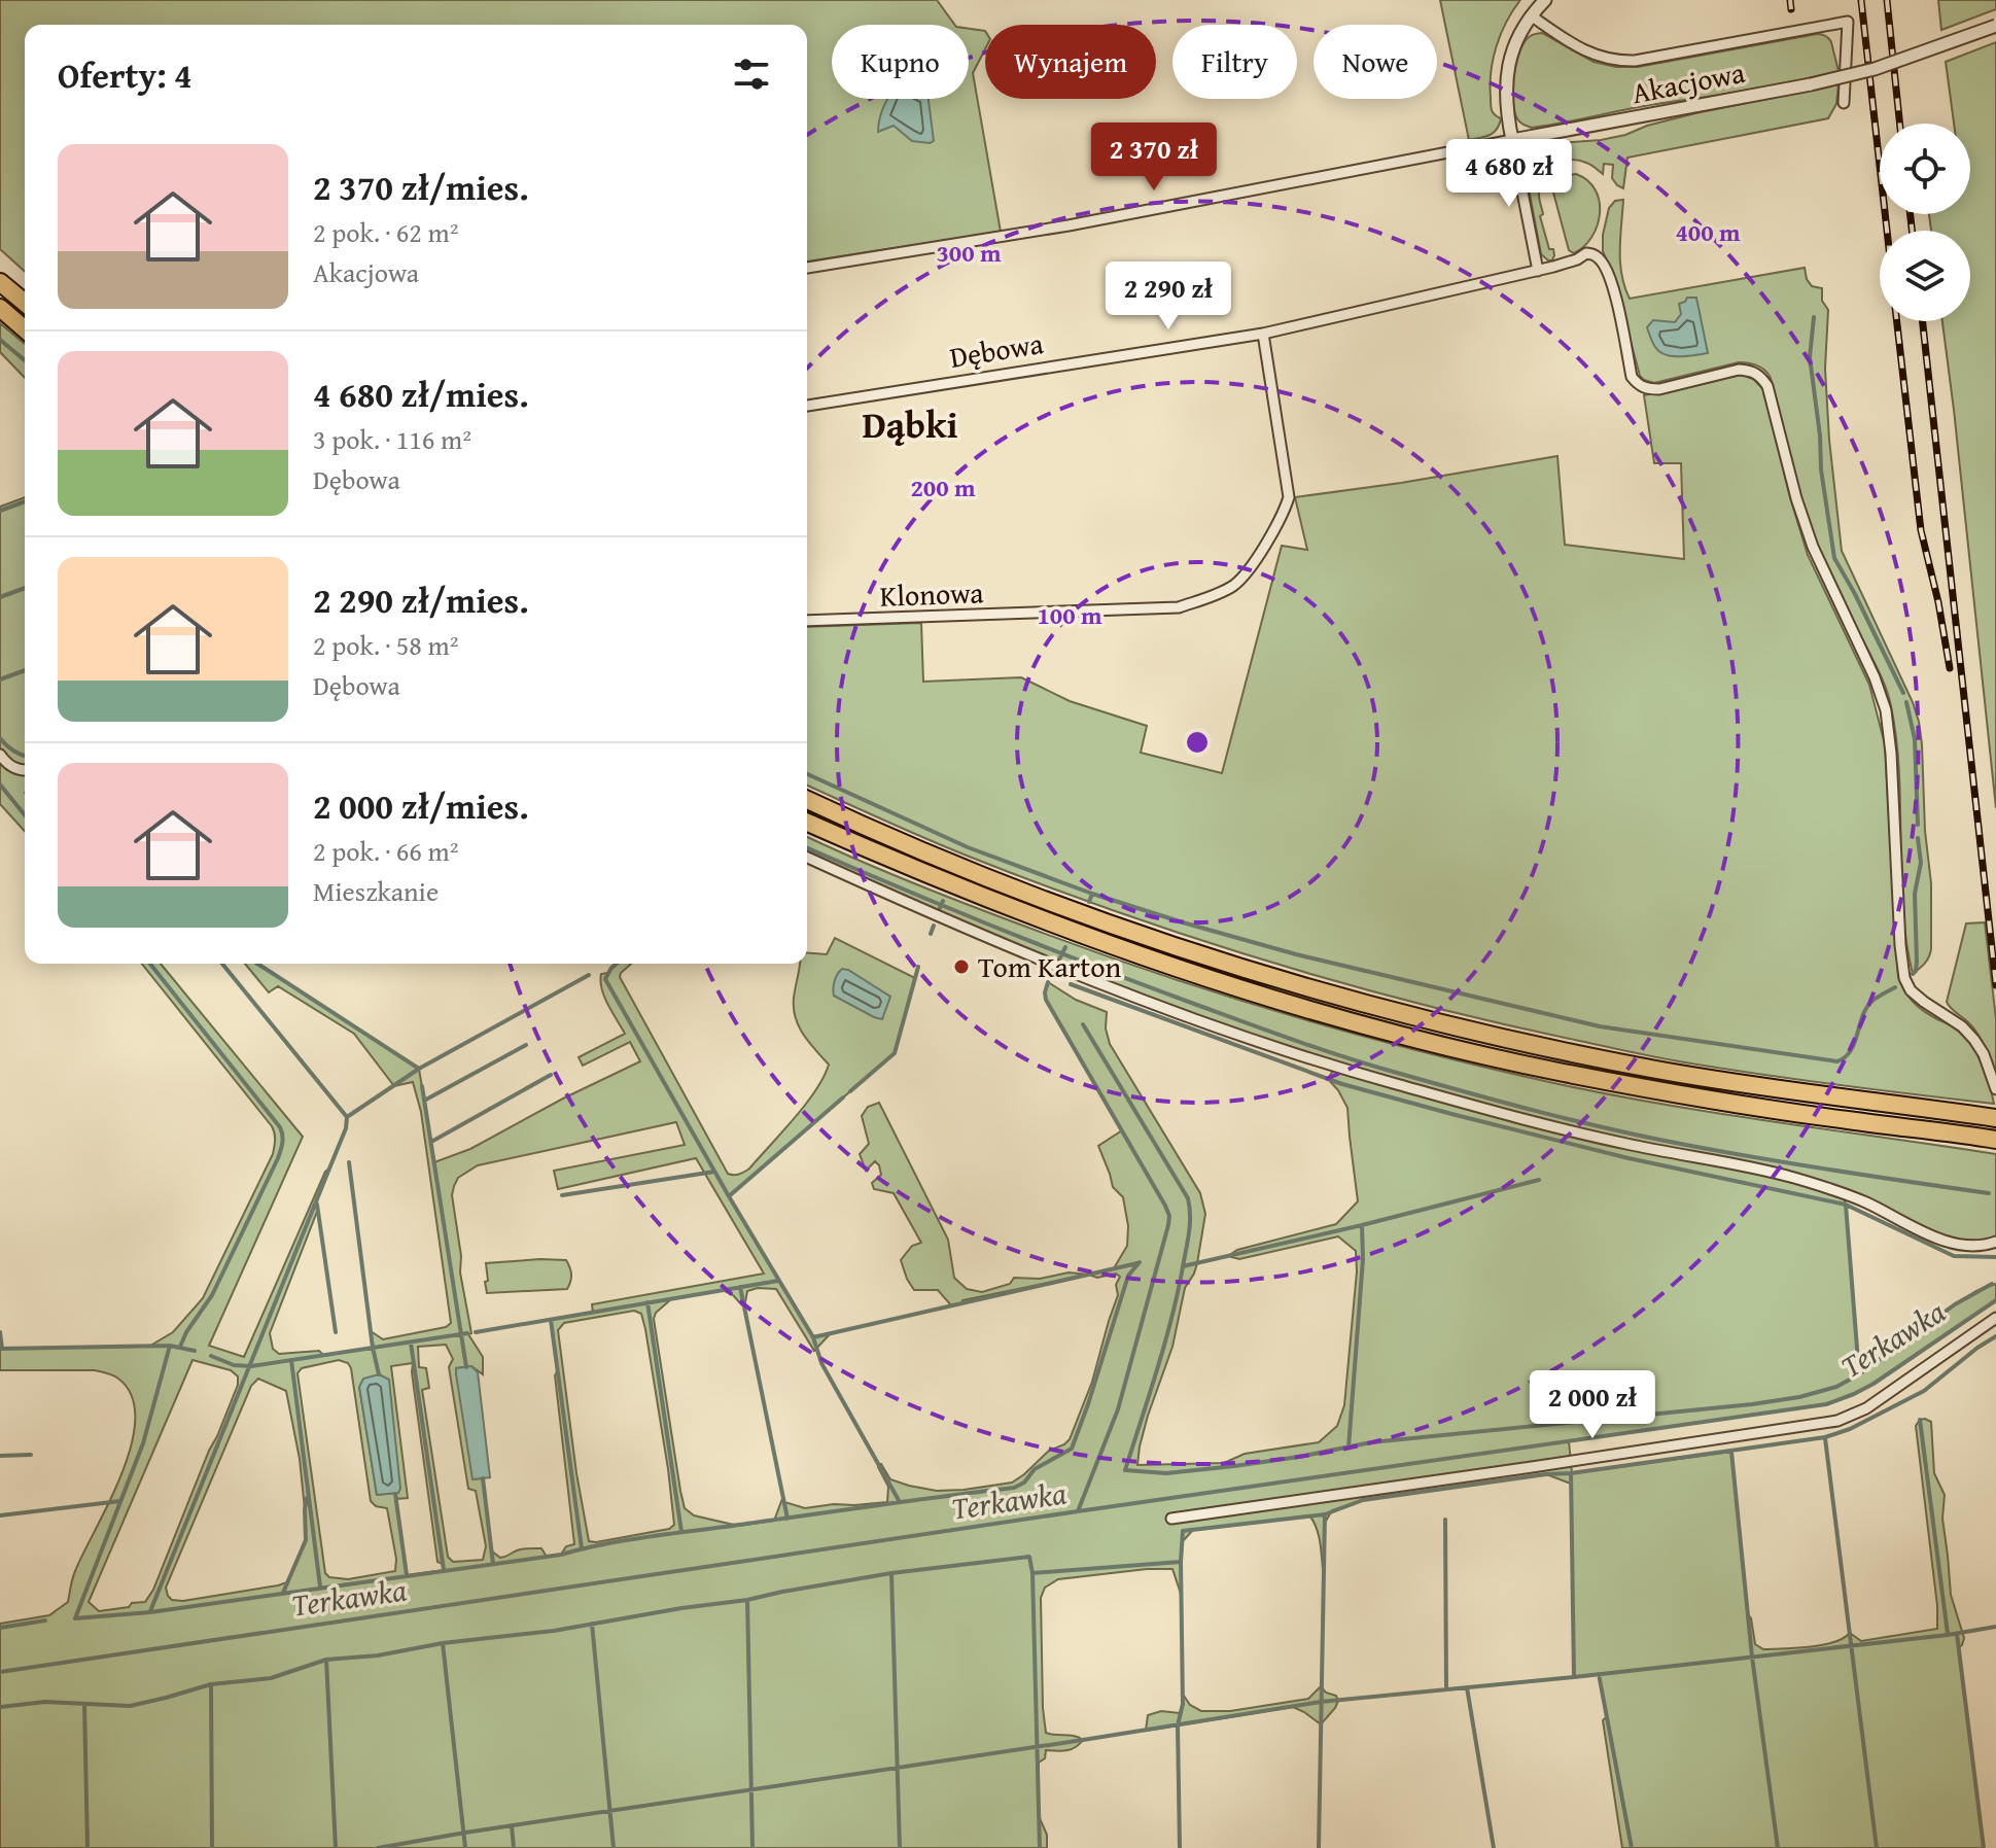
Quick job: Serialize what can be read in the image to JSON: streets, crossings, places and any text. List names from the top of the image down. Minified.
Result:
{"streets":{"street":["Akacjowa","Dębowa","Klonowa"]},"crossings":[["Dębowa","Klonowa"]],"districts":["Dąbki"],"water":["Terkawka"],"places":["Tom Karton"],"page":{"chip":["Kupno","Wynajem","Filtry","Nowe"],"heading":"Oferty: 4","price":["2 370 zł","4 680 zł","2 290 zł","2 000 zł"],"list":[{"name":"2 370 zł/mies.","note":"2 pok. · 62 m² · Akacjowa"},{"name":"4 680 zł/mies.","note":"3 pok. · 116 m² · Dębowa"},{"name":"2 290 zł/mies.","note":"2 pok. · 58 m² · Dębowa"},{"name":"2 000 zł/mies.","note":"2 pok. · 66 m² · Mieszkanie"}]},"rings":["400 m","300 m","200 m","100 m"]}
